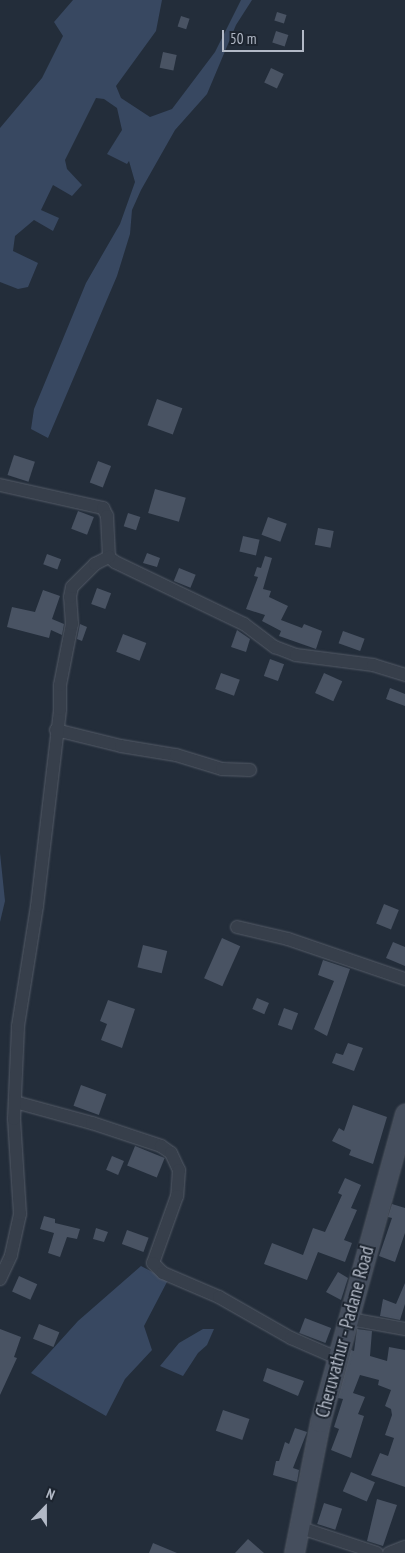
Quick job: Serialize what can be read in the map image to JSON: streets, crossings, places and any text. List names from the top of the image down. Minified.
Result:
{"streets":{"main road":["Cheruvathur - Padane Road"]},"scale_bar":"50 m","north":"top"}
